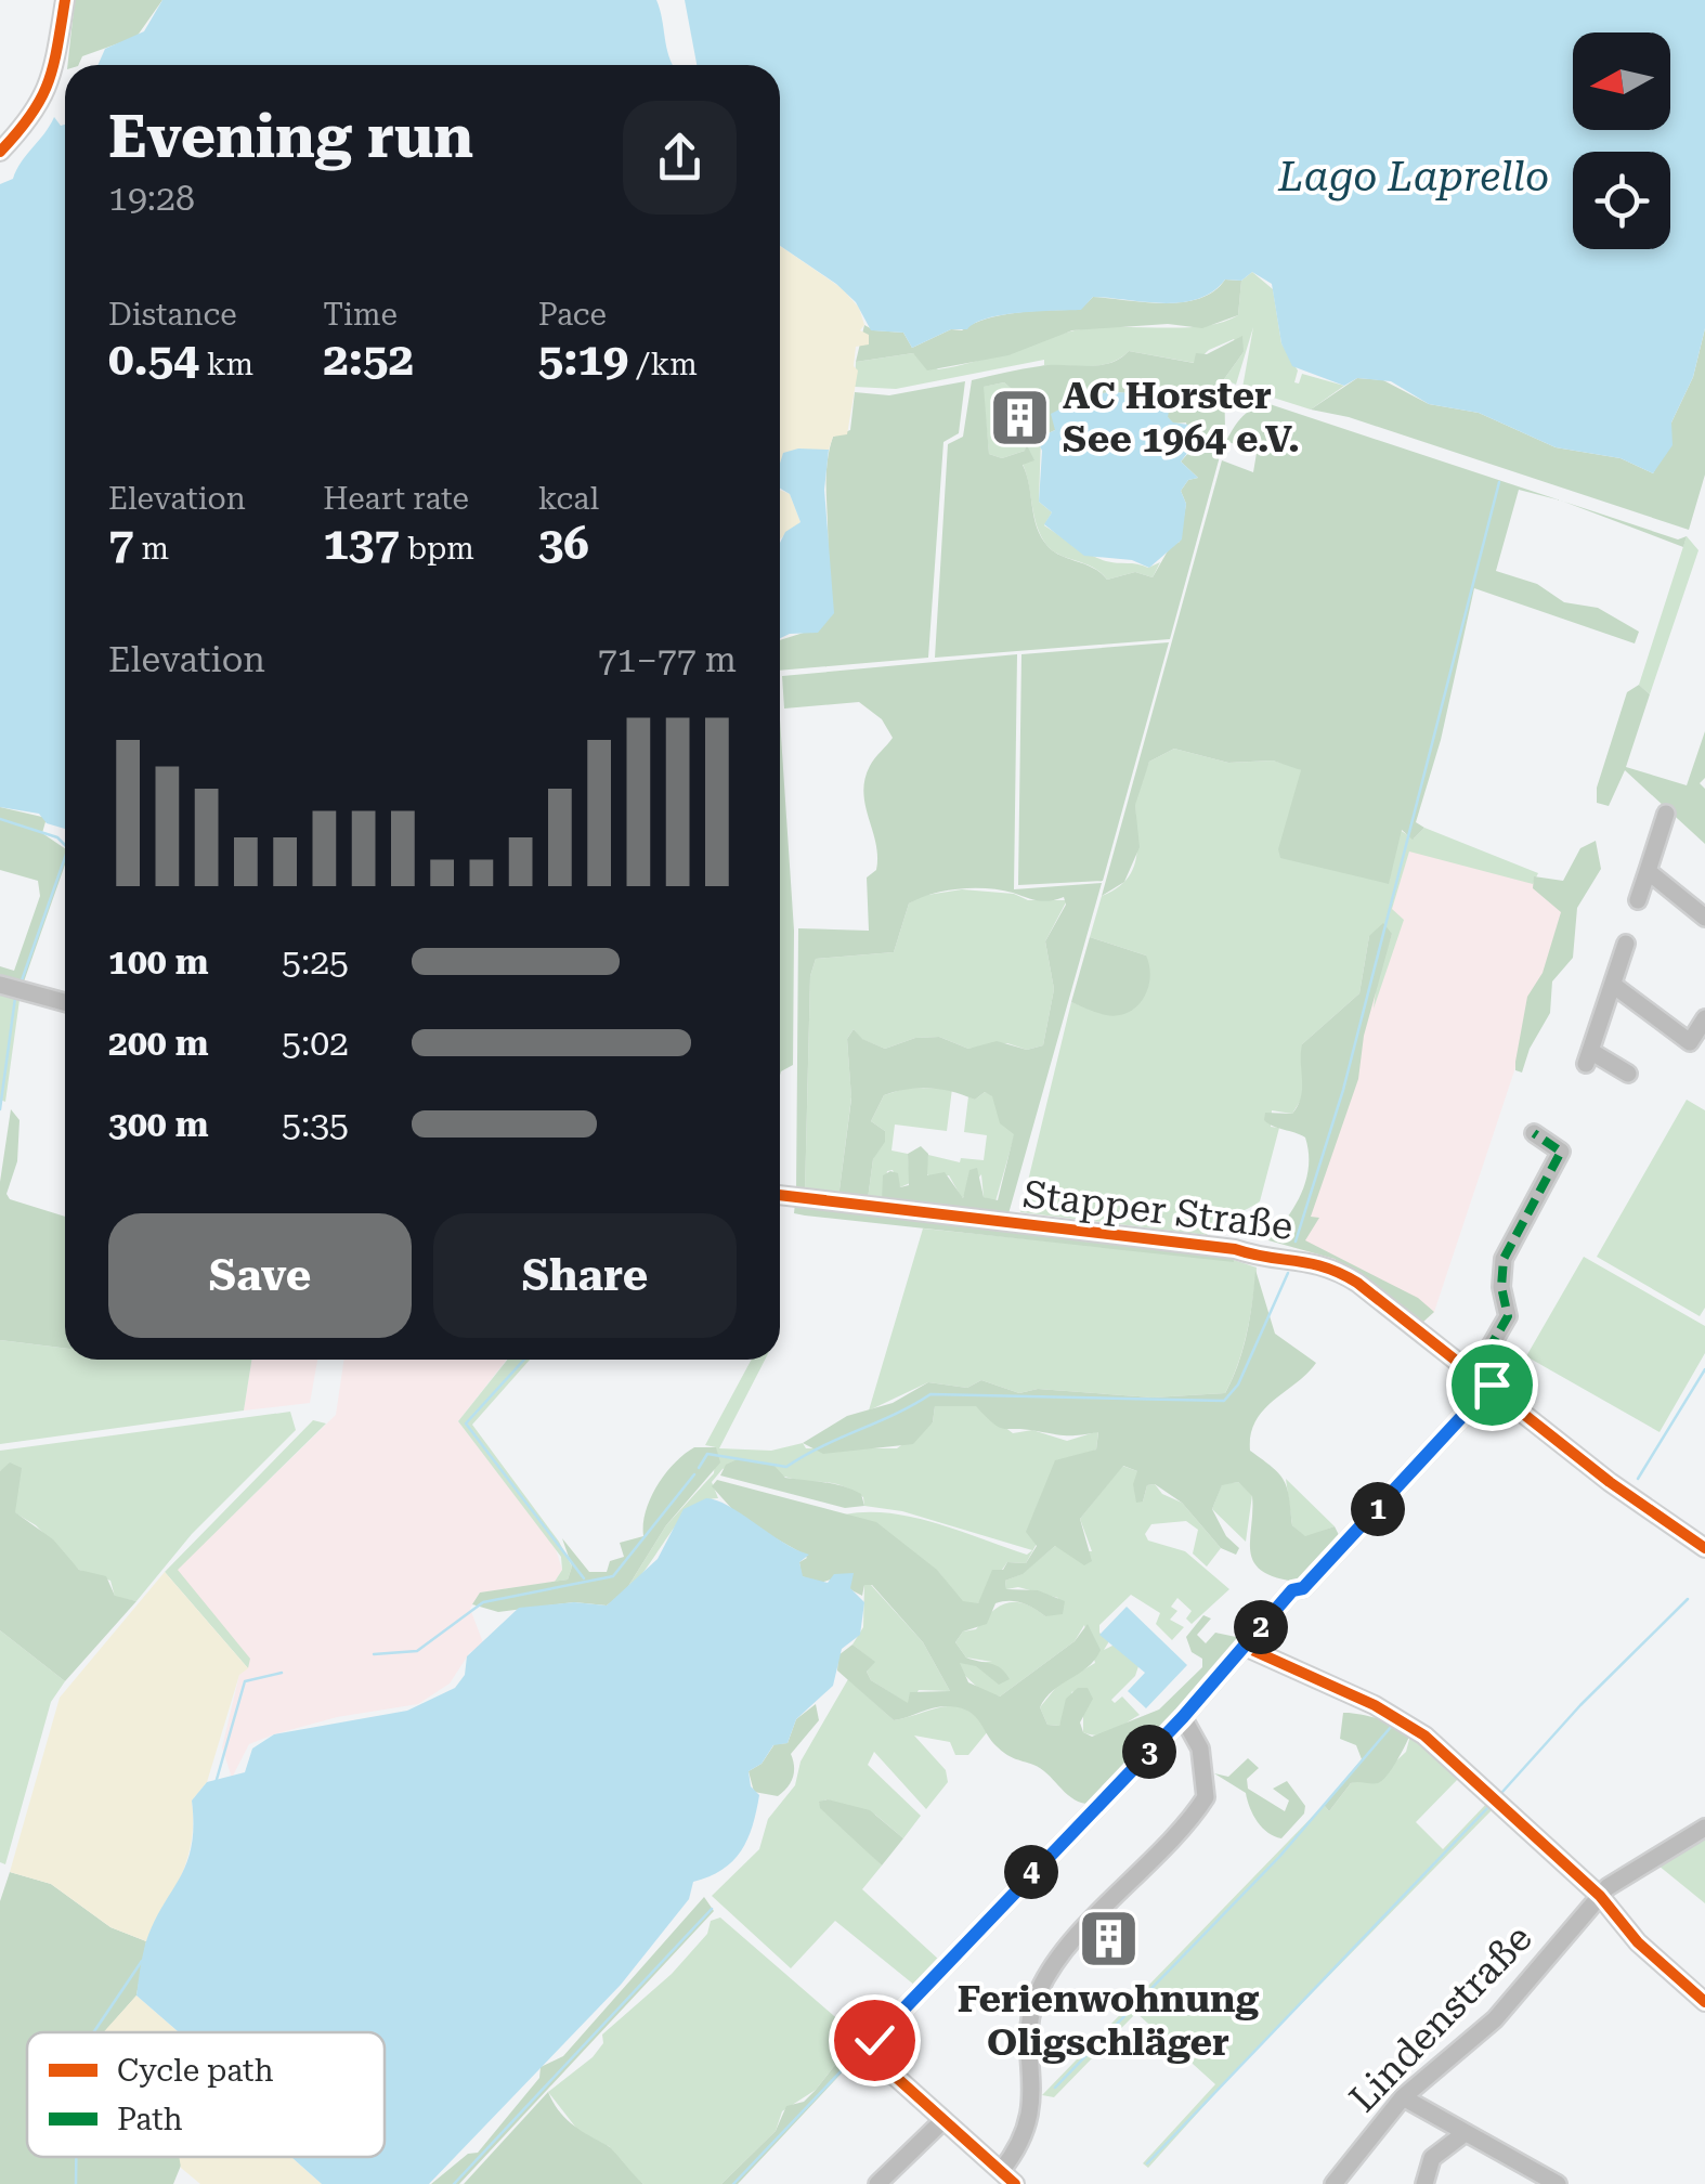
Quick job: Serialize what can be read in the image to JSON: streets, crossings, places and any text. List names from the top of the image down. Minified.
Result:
{"streets":{"street":["Stapper Straße","Lindenstraße"]},"water":["Lago Laprello"],"places":{"building":["AC Horster See 1964 e.V.","Ferienwohnung Oligschläger"]},"legend":["Cycle path","Path"],"north":"left","page":{"heading":["Evening run","19:28"],"stats":[["Distance","0.54 km"],["Time","2:52"],["Pace","5:19 /km"],["Elevation","7 m"],["Heart rate","137 bpm"],["kcal","36"]],"chart":["Elevation","71–77 m"],"list":[{"name":"100 m","note":"5:25"},{"name":"200 m","note":"5:02"},{"name":"300 m","note":"5:35"}],"buttons":["Save","Share"],"pins":["1","2","3","4"]}}
